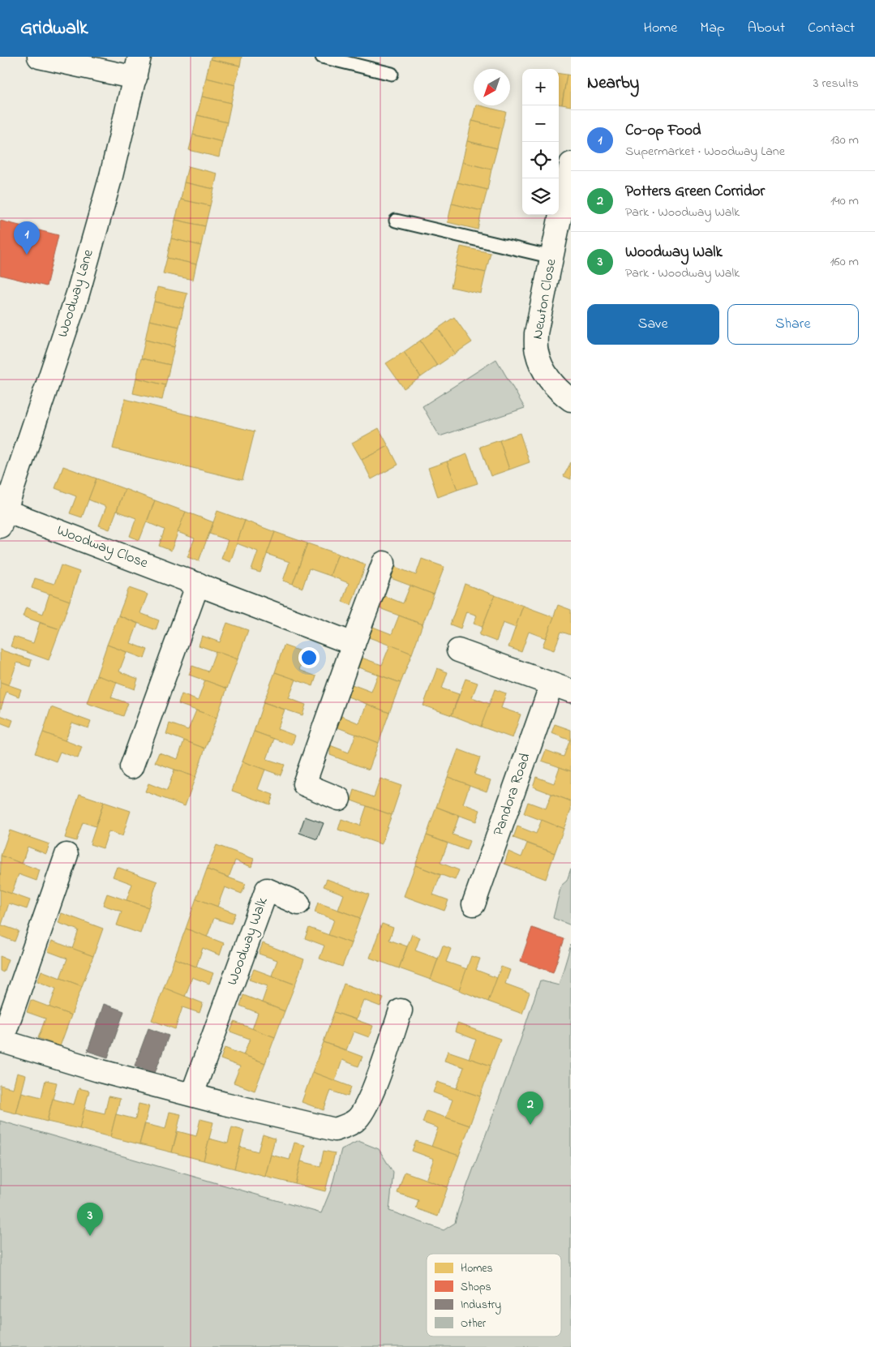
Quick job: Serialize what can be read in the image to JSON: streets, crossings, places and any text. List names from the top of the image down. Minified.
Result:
{"streets":{"street":["Woodway Lane","Newton Close","Woodway Close","Pandora Road","Woodway Walk"]},"crossings":[["Woodway Lane","Woodway Close"]],"legend":["Homes","Shops","Industry","Other"],"north":"bottom left","page":{"header":"Gridwalk","nav":["Home","Map","About","Contact"],"heading":["Nearby","3 results"],"map_buttons":["+","−"],"list":[{"mark":"1","name":"Co-op Food","note":"Supermarket · Woodway Lane","value":"130 m"},{"mark":"2","name":"Potters Green Corridor","note":"Park · Woodway Walk","value":"140 m"},{"mark":"3","name":"Woodway Walk","note":"Park · Woodway Walk","value":"160 m"}],"pins":["1","2","3"],"buttons":["Save","Share"]}}
